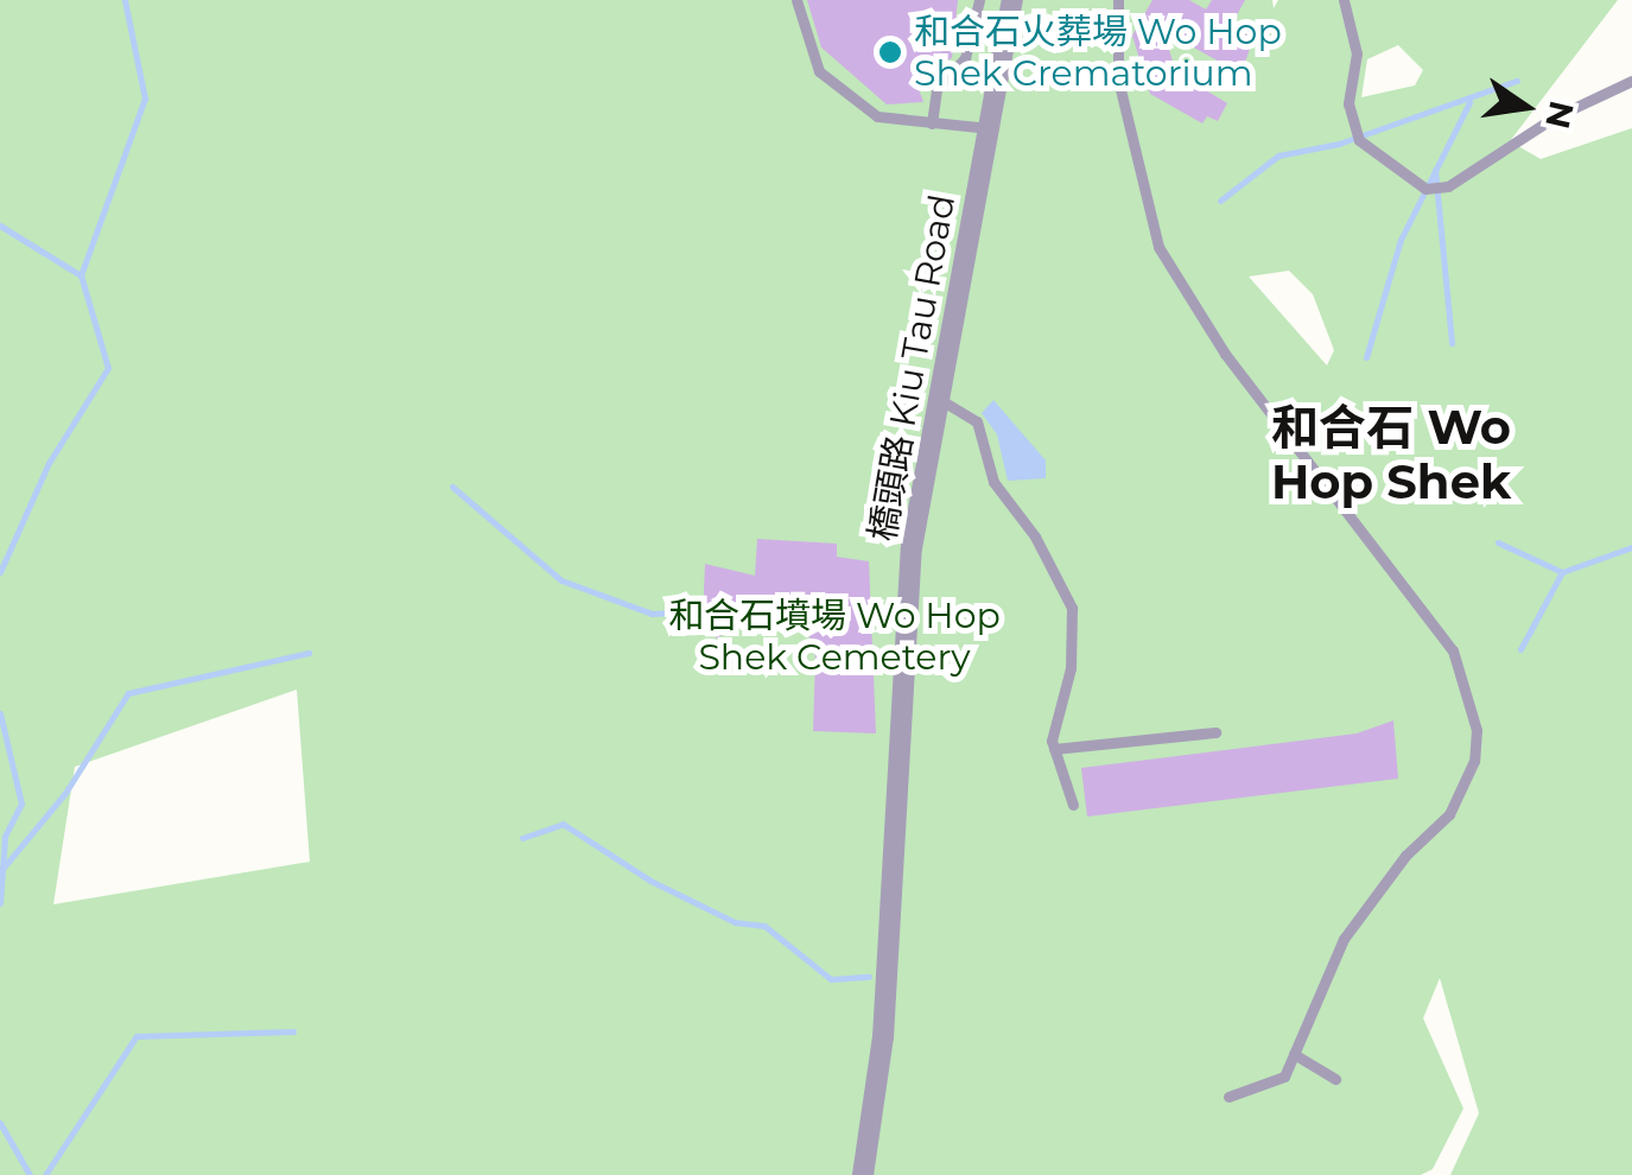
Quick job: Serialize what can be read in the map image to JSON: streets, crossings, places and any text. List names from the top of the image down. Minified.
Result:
{"streets":{"street":["橋頭路 Kiu Tau Road"]},"districts":["和合石 Wo Hop Shek"],"parks":["和合石墳場 Wo Hop Shek Cemetery"],"places":["和合石火葬場 Wo Hop Shek Crematorium"],"north":"right"}
